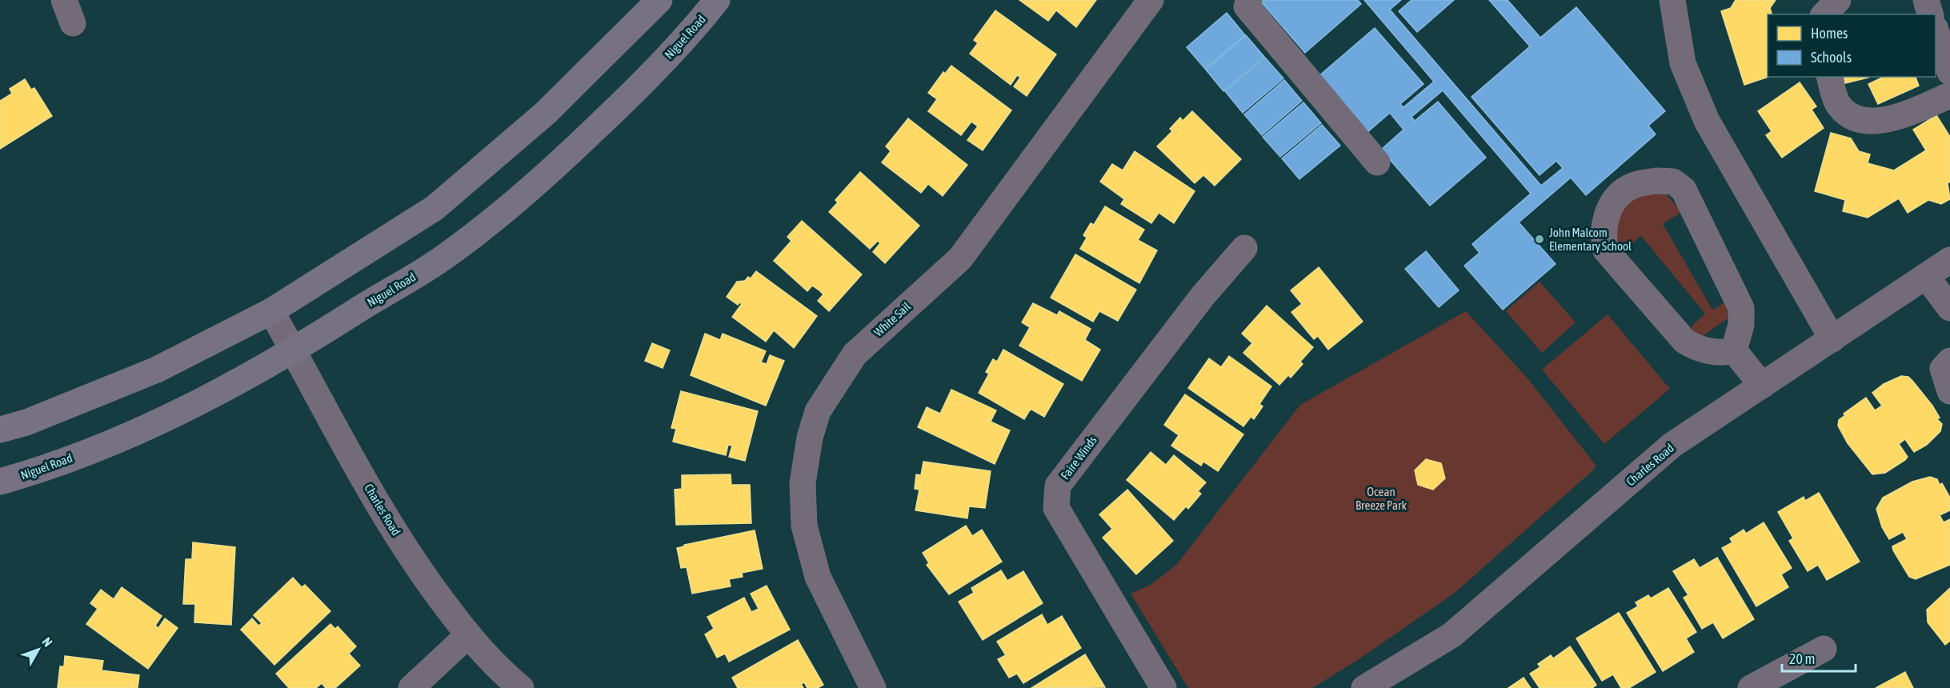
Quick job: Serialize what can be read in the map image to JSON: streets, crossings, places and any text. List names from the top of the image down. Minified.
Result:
{"streets":{"main road":["Niguel Road"],"street":["White Sail","Faire Winds","Charles Road"]},"crossings":[["Niguel Road","Charles Road"]],"parks":["Ocean Breeze Park"],"places":["John Malcom Elementary School"],"legend":["Homes","Schools"],"scale_bar":"20 m","north":"top right"}
